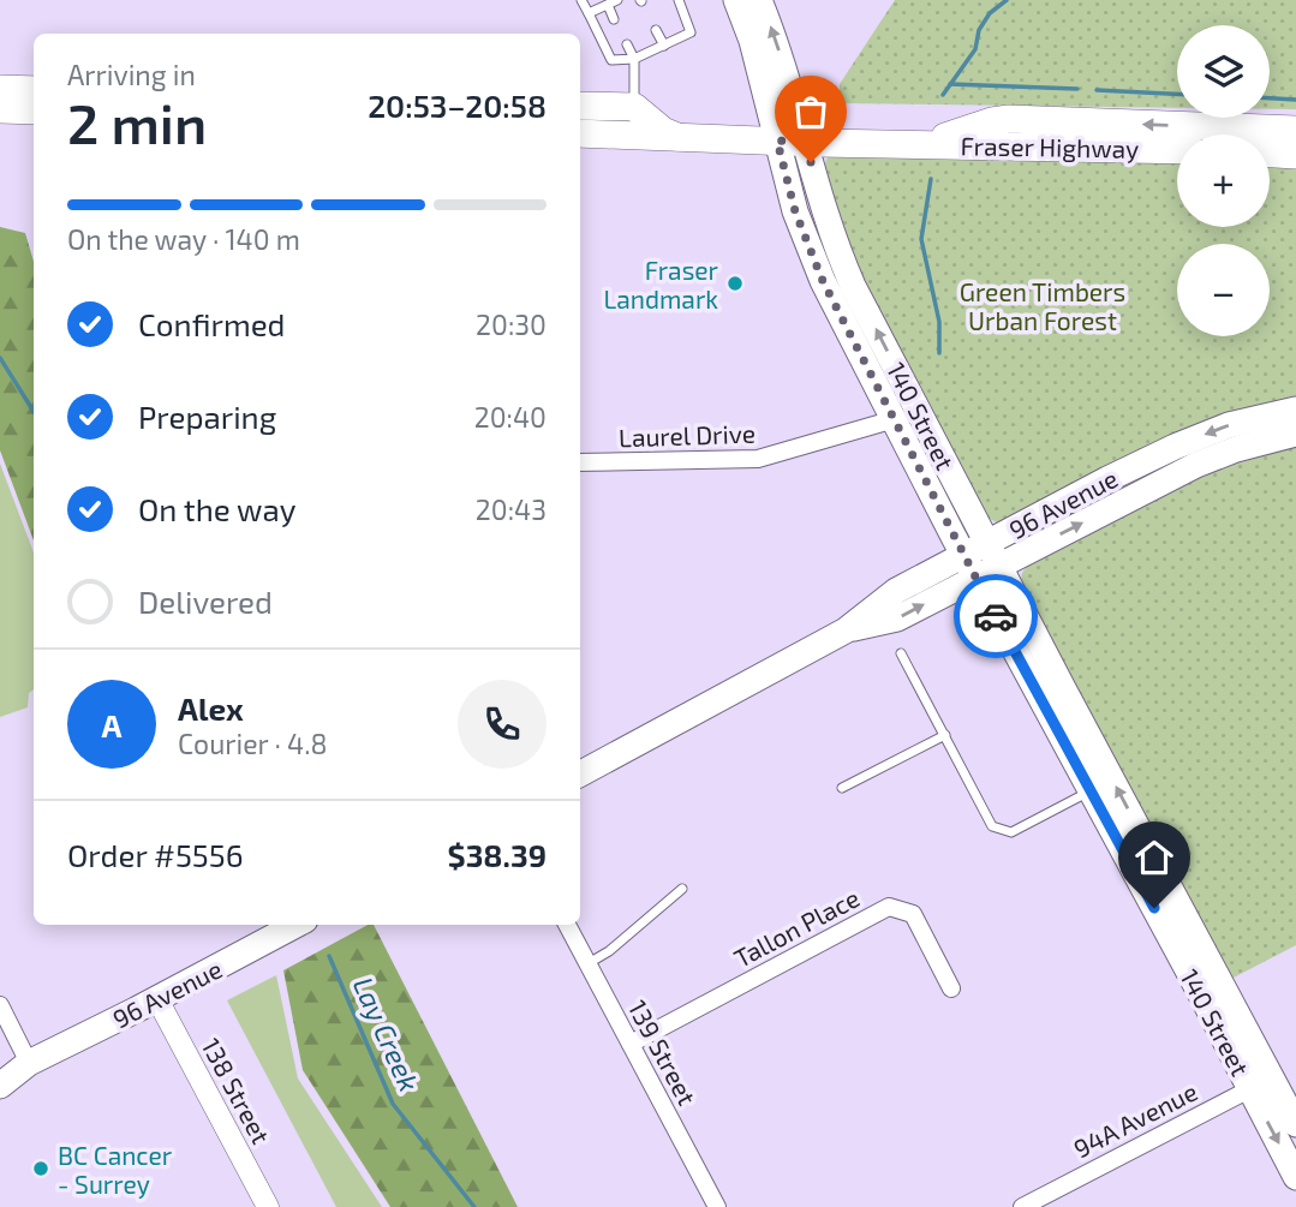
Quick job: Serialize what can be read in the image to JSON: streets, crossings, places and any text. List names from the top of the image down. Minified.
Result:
{"streets":{"main road":["Fraser Highway","140 Street","96 Avenue"],"street":["Laurel Drive","Tallon Place","139 Street","138 Street","94A Avenue"]},"crossings":[["Fraser Highway","140 Street"],["140 Street","Laurel Drive"],["140 Street","96 Avenue"],["140 Street","94A Avenue"],["96 Avenue","138 Street"],["Tallon Place","139 Street"]],"water":["Lay Creek"],"parks":["Green Timbers Urban Forest"],"places":["Fraser Landmark","BC Cancer - Surrey"],"page":{"map_buttons":["+","−"],"heading":["2 min","Arriving in","20:53–20:58"],"panel":["Alex","Courier · 4.8","Order #5556","$38.39"],"bar":"On the way · 140 m","list":[["Confirmed","20:30"],["Preparing","20:40"],["On the way","20:43"],"Delivered"],"round":"A"}}
